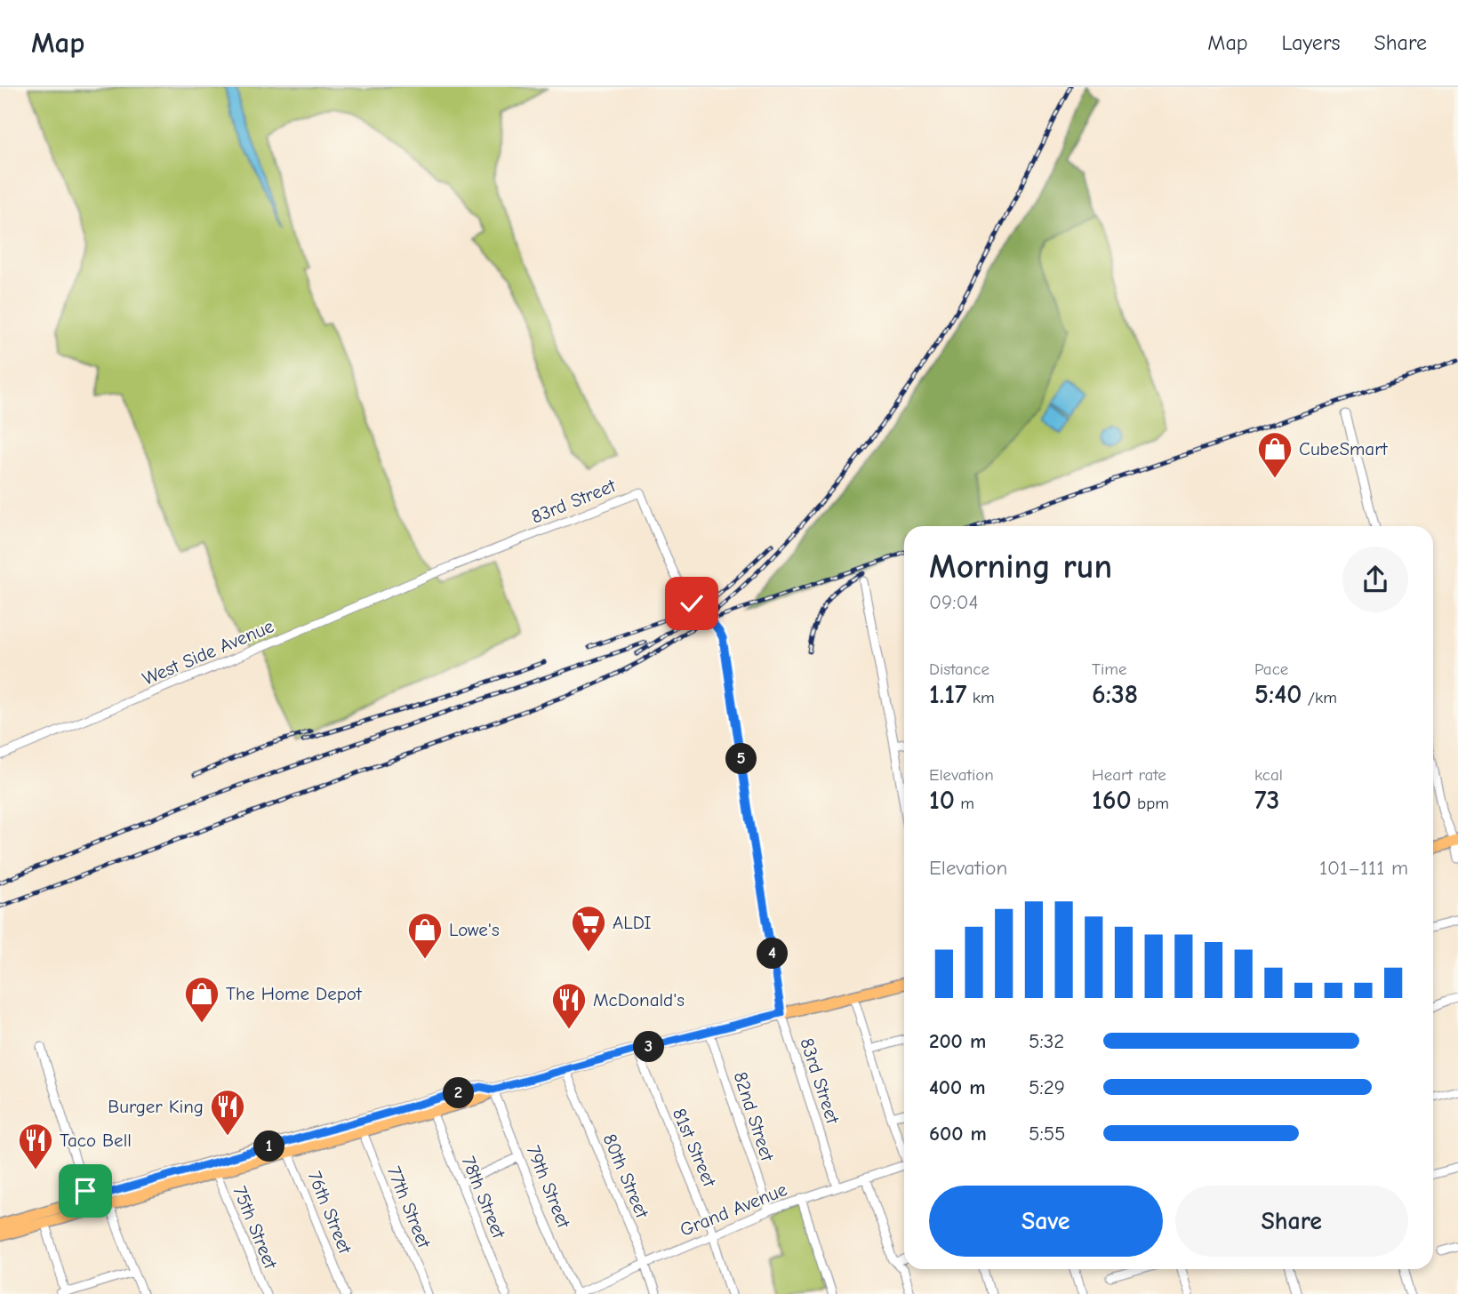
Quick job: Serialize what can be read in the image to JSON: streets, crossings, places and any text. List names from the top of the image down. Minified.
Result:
{"streets":{"street":["83rd Street","West Side Avenue","82nd Street","81st Street","80th Street","79th Street","78th Street","77th Street","Grand Avenue","76th Street","75th Street"]},"crossings":[["83rd Street","West Side Avenue"],["83rd Street","Grand Avenue"],["82nd Street","Grand Avenue"],["81st Street","Grand Avenue"],["80th Street","Grand Avenue"],["79th Street","Grand Avenue"]],"places":{"shop":["CubeSmart","Lowe's","The Home Depot"],"supermarket":["ALDI"],"restaurant":["McDonald's","Burger King","Taco Bell"]},"page":{"header":"Map","nav":["Map","Layers","Share"],"heading":["Morning run","09:04"],"stats":[["Distance","1.17 km"],["Time","6:38"],["Pace","5:40 /km"],["Elevation","10 m"],["Heart rate","160 bpm"],["kcal","73"]],"pins":["5","4","3","2","1"],"chart":["Elevation","101–111 m"],"list":[{"name":"200 m","note":"5:32"},{"name":"400 m","note":"5:29"},{"name":"600 m","note":"5:55"}],"buttons":["Save","Share"]}}
